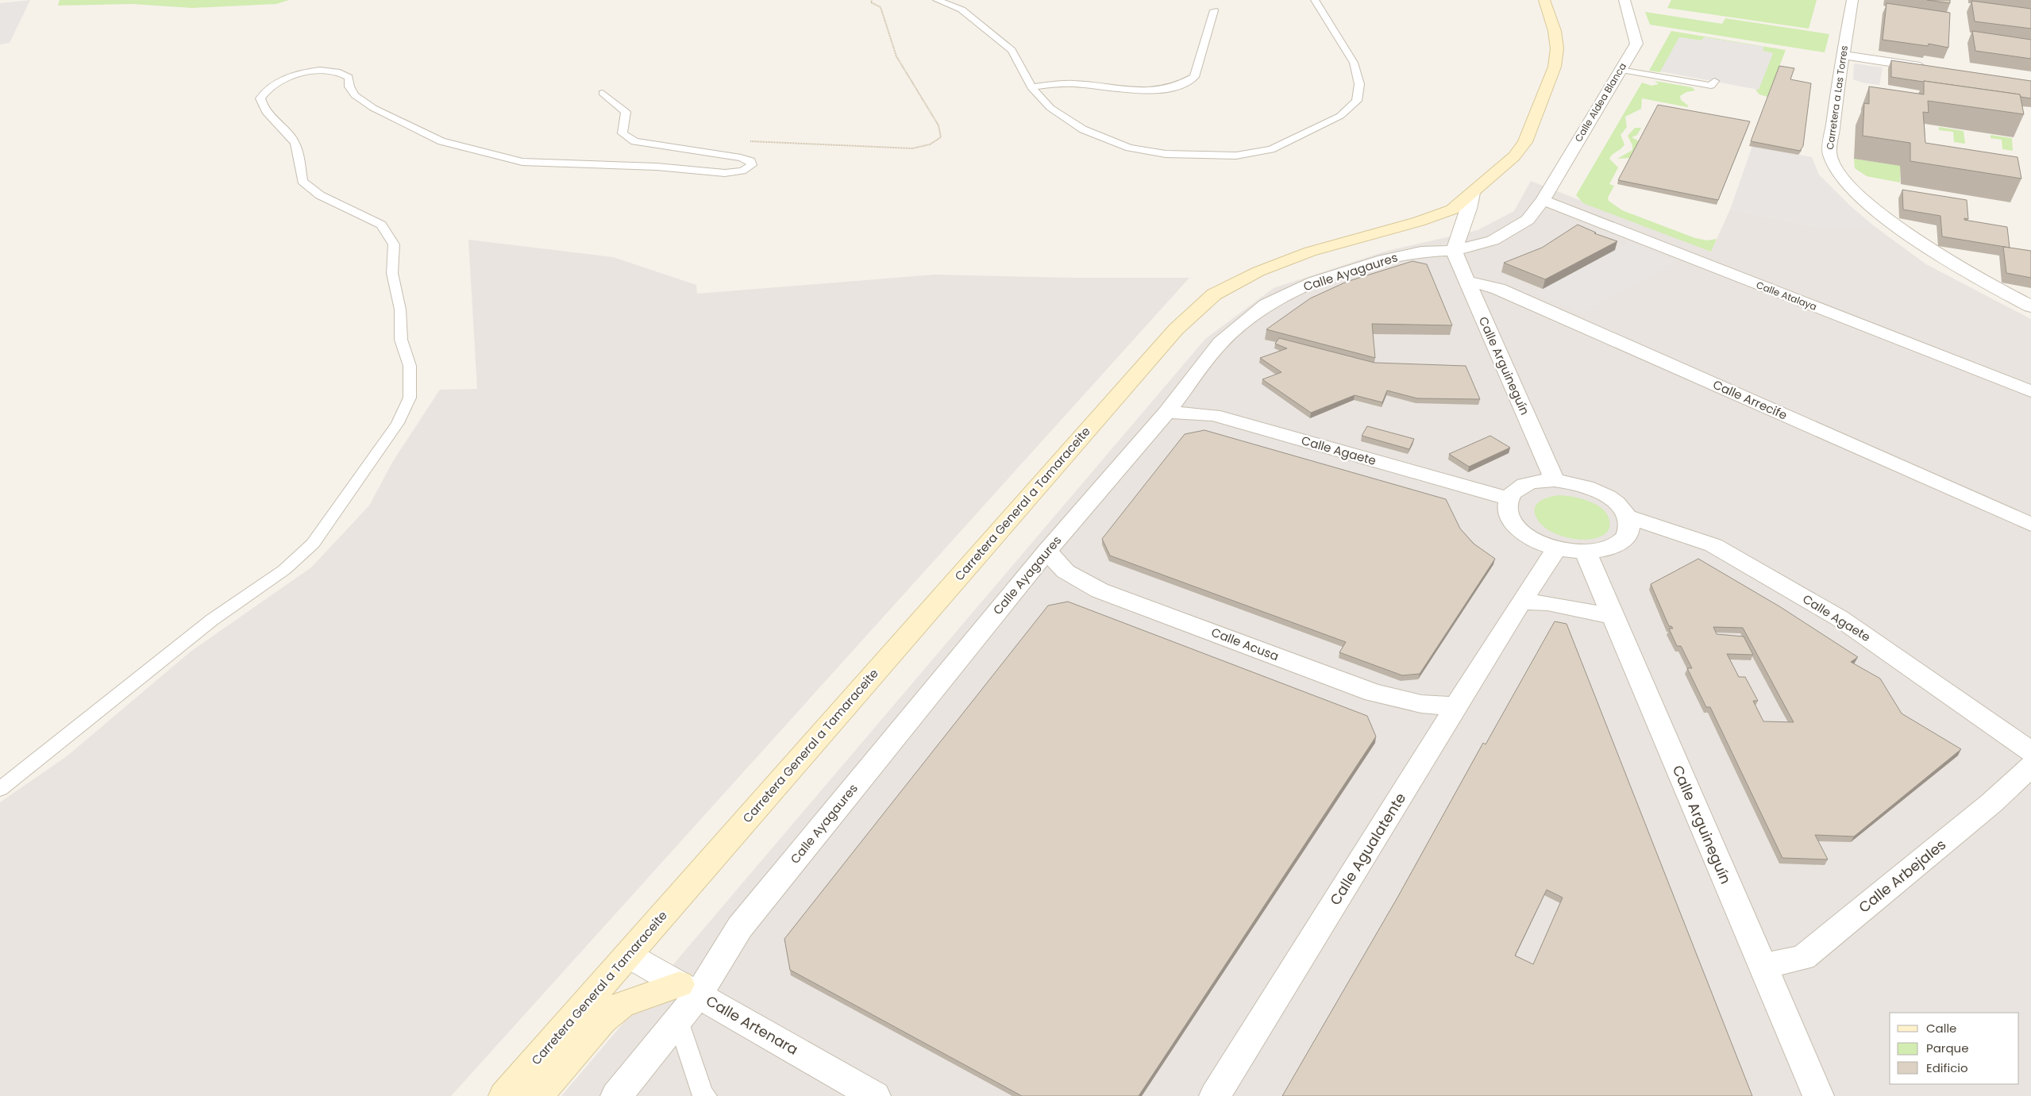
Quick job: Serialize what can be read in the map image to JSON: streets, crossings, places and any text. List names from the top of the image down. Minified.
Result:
{"streets":{"main road":["Carretera General a Tamaraceite"],"street":["Carretera a Las Torres","Calle Aldea Blanca","Calle Ayagaures","Calle Atalaya","Calle Arguineguín","Calle Arrecife","Calle Agaete","Calle Acusa","Calle Agualatente","Calle Arbejales","Calle Artenara"]},"crossings":[["Calle Aldea Blanca","Calle Ayagaures"],["Calle Aldea Blanca","Calle Atalaya"],["Calle Ayagaures","Calle Atalaya"],["Calle Ayagaures","Calle Arguineguín"],["Calle Ayagaures","Calle Agaete"],["Calle Ayagaures","Calle Acusa"],["Calle Ayagaures","Calle Artenara"],["Calle Arguineguín","Calle Arrecife"],["Calle Arguineguín","Calle Agaete"],["Calle Arguineguín","Calle Agualatente"],["Calle Arguineguín","Calle Arbejales"],["Calle Agaete","Calle Agualatente"],["Carretera General a Tamaraceite","Calle Artenara"],["Calle Acusa","Calle Agualatente"]],"legend":["Calle","Parque","Edificio"]}
